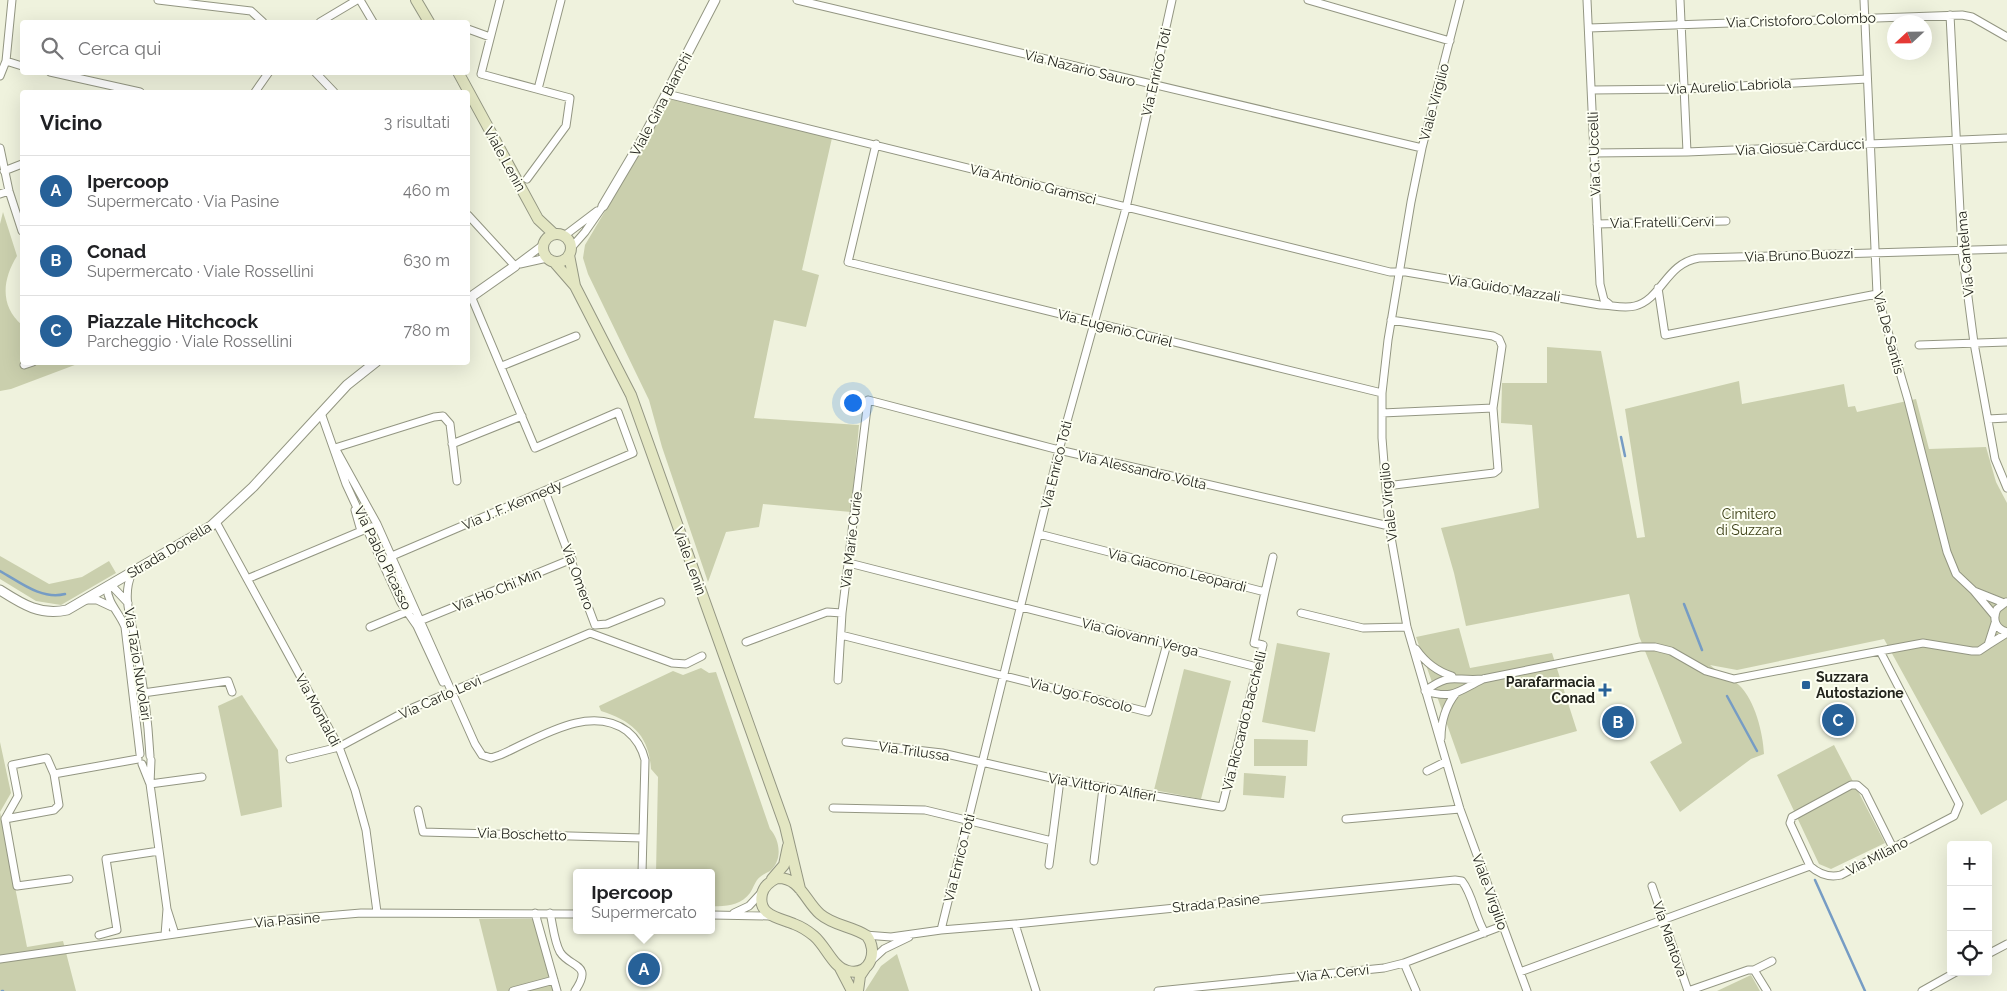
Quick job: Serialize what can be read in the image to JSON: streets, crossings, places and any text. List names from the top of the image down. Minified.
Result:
{"streets":{"main road":["Viale Lenin"],"street":["Via Cristoforo Colombo","Via Nazario Sauro","Via Enrico Toti","Via Aurelio Labriola","Viale Virgilio","Viale Gina Bianchi","Via Giosuè Carducci","Via G. Uccelli","Via Antonio Gramsci","Via Fratelli Cervi","Via Cantelma","Via Bruno Buozzi","Via Guido Mazzali","Via Eugenio Curiel","Via De Santis","Via Alessandro Volta","Via J. F. Kennedy","Via Marie Curie","Strada Donella","Via Pablo Picasso","Via Giacomo Leopardi","Via Omero","Via Ho Chi Min","Via Giovanni Verga","Via Tazio Nuvolari","Via Ugo Foscolo","Via Carlo Levi","Via Montaldi","Via Riccardo Bacchelli","Via Trilussa","Via Vittorio Alfieri","Via Boschetto","Via Milano","Strada Pasine","Via Pasine","Via Mantova","Via A. Cervi"]},"crossings":[["Via Cristoforo Colombo","Via G. Uccelli"],["Via Cristoforo Colombo","Via Cantelma"],["Via Cristoforo Colombo","Via De Santis"],["Via Nazario Sauro","Via Enrico Toti"],["Via Nazario Sauro","Viale Virgilio"],["Via Enrico Toti","Via Antonio Gramsci"],["Via Enrico Toti","Via Eugenio Curiel"],["Via Enrico Toti","Via Alessandro Volta"],["Via Enrico Toti","Via Giacomo Leopardi"],["Via Enrico Toti","Via Giovanni Verga"],["Via Enrico Toti","Via Ugo Foscolo"],["Via Enrico Toti","Via Trilussa"],["Via Enrico Toti","Via Vittorio Alfieri"],["Via Enrico Toti","Strada Pasine"],["Via Aurelio Labriola","Via G. Uccelli"],["Via Aurelio Labriola","Via De Santis"],["Viale Virgilio","Via Antonio Gramsci"],["Viale Virgilio","Via Guido Mazzali"],["Viale Virgilio","Via Eugenio Curiel"],["Viale Virgilio","Via Alessandro Volta"],["Viale Virgilio","Via A. Cervi"],["Viale Gina Bianchi","Via Antonio Gramsci"],["Via Giosuè Carducci","Via G. Uccelli"],["Via Giosuè Carducci","Via Cantelma"],["Via Giosuè Carducci","Via De Santis"],["Via G. Uccelli","Via Fratelli Cervi"],["Via G. Uccelli","Via Bruno Buozzi"],["Via G. Uccelli","Via Guido Mazzali"],["Via Antonio Gramsci","Via Guido Mazzali"],["Via Antonio Gramsci","Via Eugenio Curiel"],["Via Cantelma","Via Bruno Buozzi"],["Via Bruno Buozzi","Via Guido Mazzali"],["Via Bruno Buozzi","Via De Santis"],["Via Alessandro Volta","Via Marie Curie"],["Via J. F. Kennedy","Via Pablo Picasso"],["Via J. F. Kennedy","Via Omero"],["Via Marie Curie","Via Giovanni Verga"],["Strada Donella","Via Pablo Picasso"],["Strada Donella","Via Tazio Nuvolari"],["Strada Donella","Via Montaldi"],["Via Pablo Picasso","Via Ho Chi Min"],["Via Pablo Picasso","Via Carlo Levi"],["Via Pablo Picasso","Via Boschetto"],["Via Giacomo Leopardi","Via Riccardo Bacchelli"],["Via Omero","Via Ho Chi Min"],["Via Giovanni Verga","Via Ugo Foscolo"],["Via Giovanni Verga","Via Riccardo Bacchelli"],["Via Tazio Nuvolari","Via Pasine"],["Via Carlo Levi","Via Montaldi"],["Via Montaldi","Via Pasine"],["Via Riccardo Bacchelli","Via Vittorio Alfieri"],["Via Trilussa","Via Vittorio Alfieri"],["Strada Pasine","Via A. Cervi"]],"parks":["Cimitero di Suzzara"],"places":{"transit":["Suzzara Autostazione"],"health":["Parafarmacia Conad"]},"north":"left","page":{"search":"Cerca qui","heading":["Vicino","3 risultati"],"list":[{"mark":"A","name":"Ipercoop","note":"Supermercato · Via Pasine","value":"460 m"},{"mark":"B","name":"Conad","note":"Supermercato · Viale Rossellini","value":"630 m"},{"mark":"C","name":"Piazzale Hitchcock","note":"Parcheggio · Viale Rossellini","value":"780 m"}],"pins":["C","B","A"],"map_buttons":["+","−"],"popup":["Ipercoop","Supermercato"]}}
